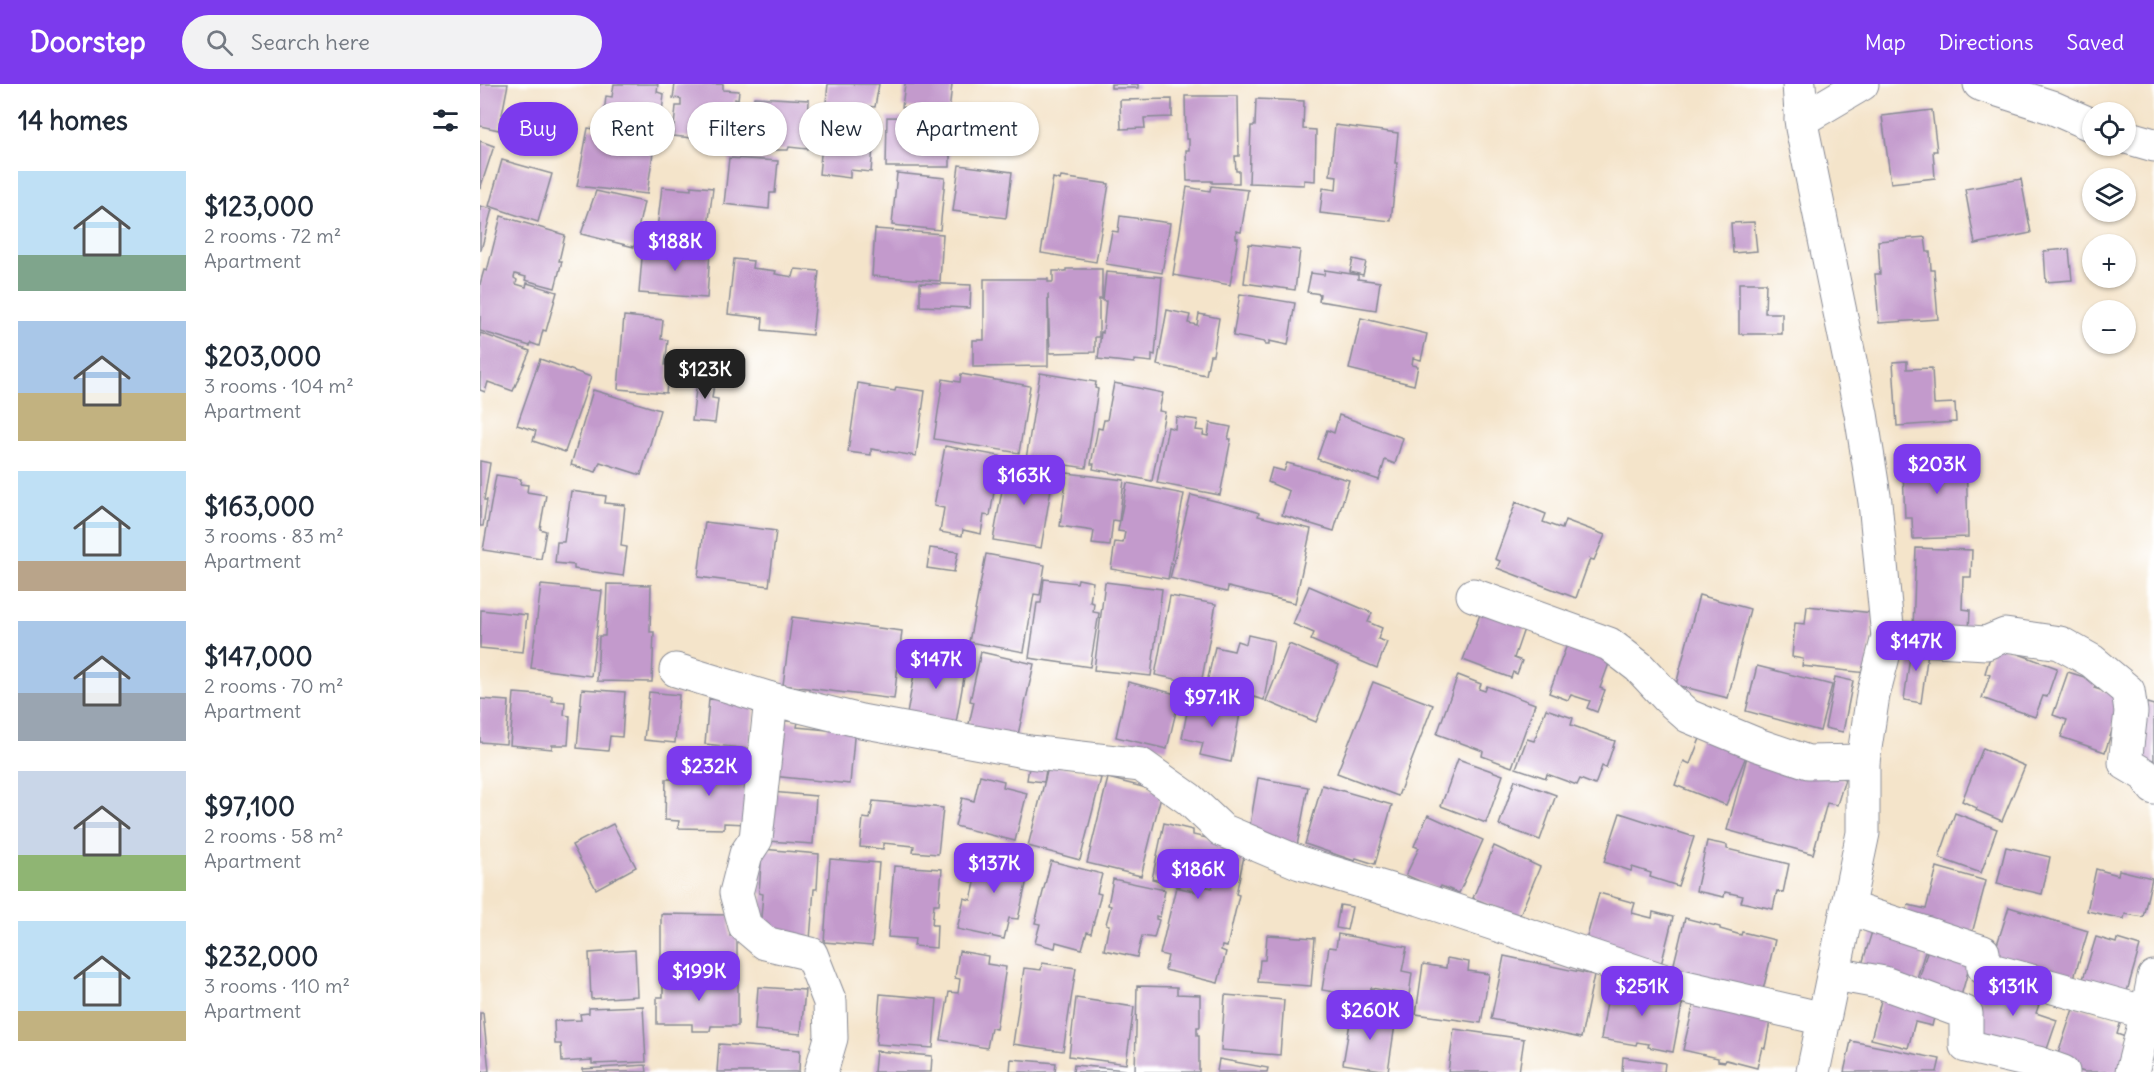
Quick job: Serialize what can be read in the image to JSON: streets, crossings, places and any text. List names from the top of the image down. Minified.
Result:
{"page":{"header":"Doorstep","search":"Search here","nav":["Map","Directions","Saved"],"heading":"14 homes","map_buttons":["+","−"],"chip":["Buy","Rent","Filters","New","Apartment"],"list":[{"name":"$123,000","note":"2 rooms · 72 m² · Apartment"},{"name":"$203,000","note":"3 rooms · 104 m² · Apartment"},{"name":"$163,000","note":"3 rooms · 83 m² · Apartment"},{"name":"$147,000","note":"2 rooms · 70 m² · Apartment"},{"name":"$97,100","note":"2 rooms · 58 m² · Apartment"},{"name":"$232,000","note":"3 rooms · 110 m² · Apartment"}],"price":["$188K","$123K","$203K","$163K","$147K","$147K","$97.1K","$232K","$137K","$186K","$199K","$251K","$131K","$260K"]}}
